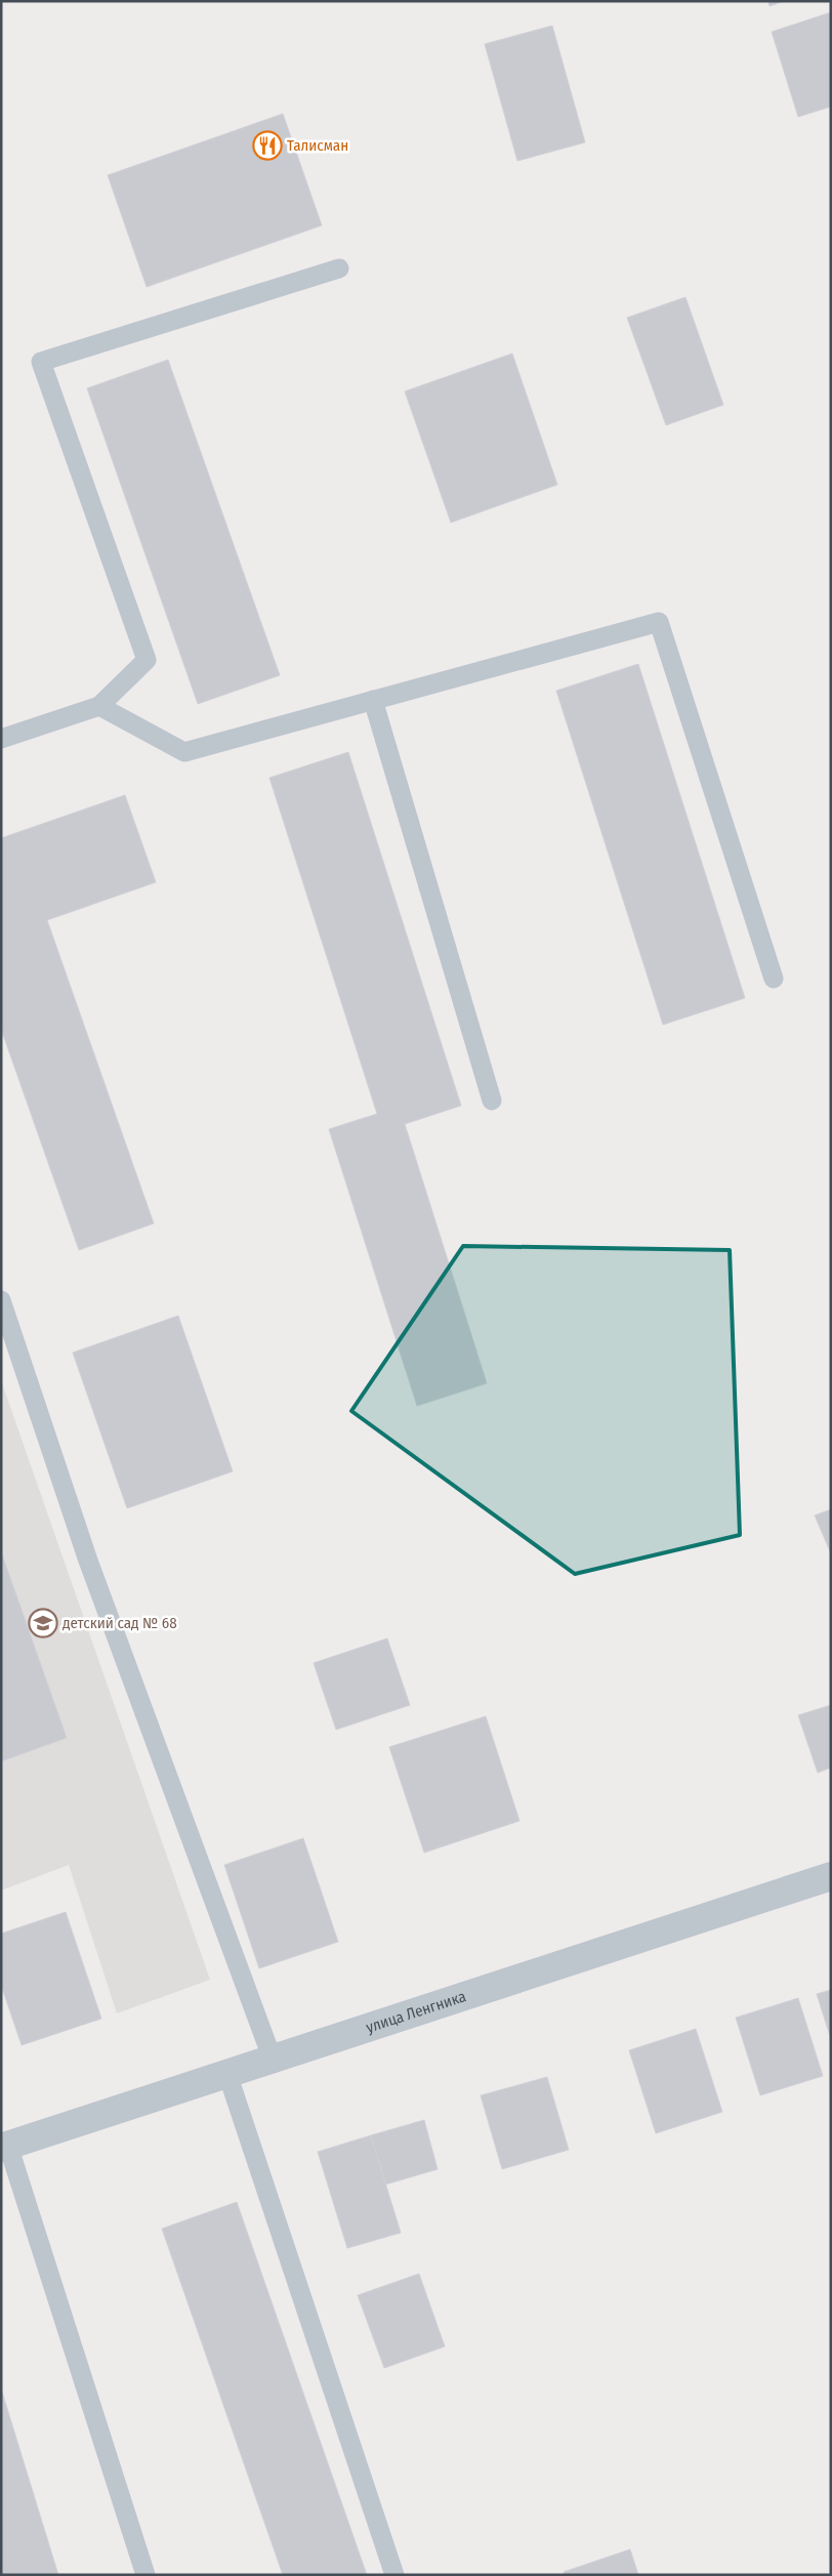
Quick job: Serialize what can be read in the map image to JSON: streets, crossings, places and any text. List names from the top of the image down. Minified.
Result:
{"streets":{"street":["улица Ленгника"]},"places":{"restaurant":["Талисман"],"school or university":["детский сад № 68"]}}
